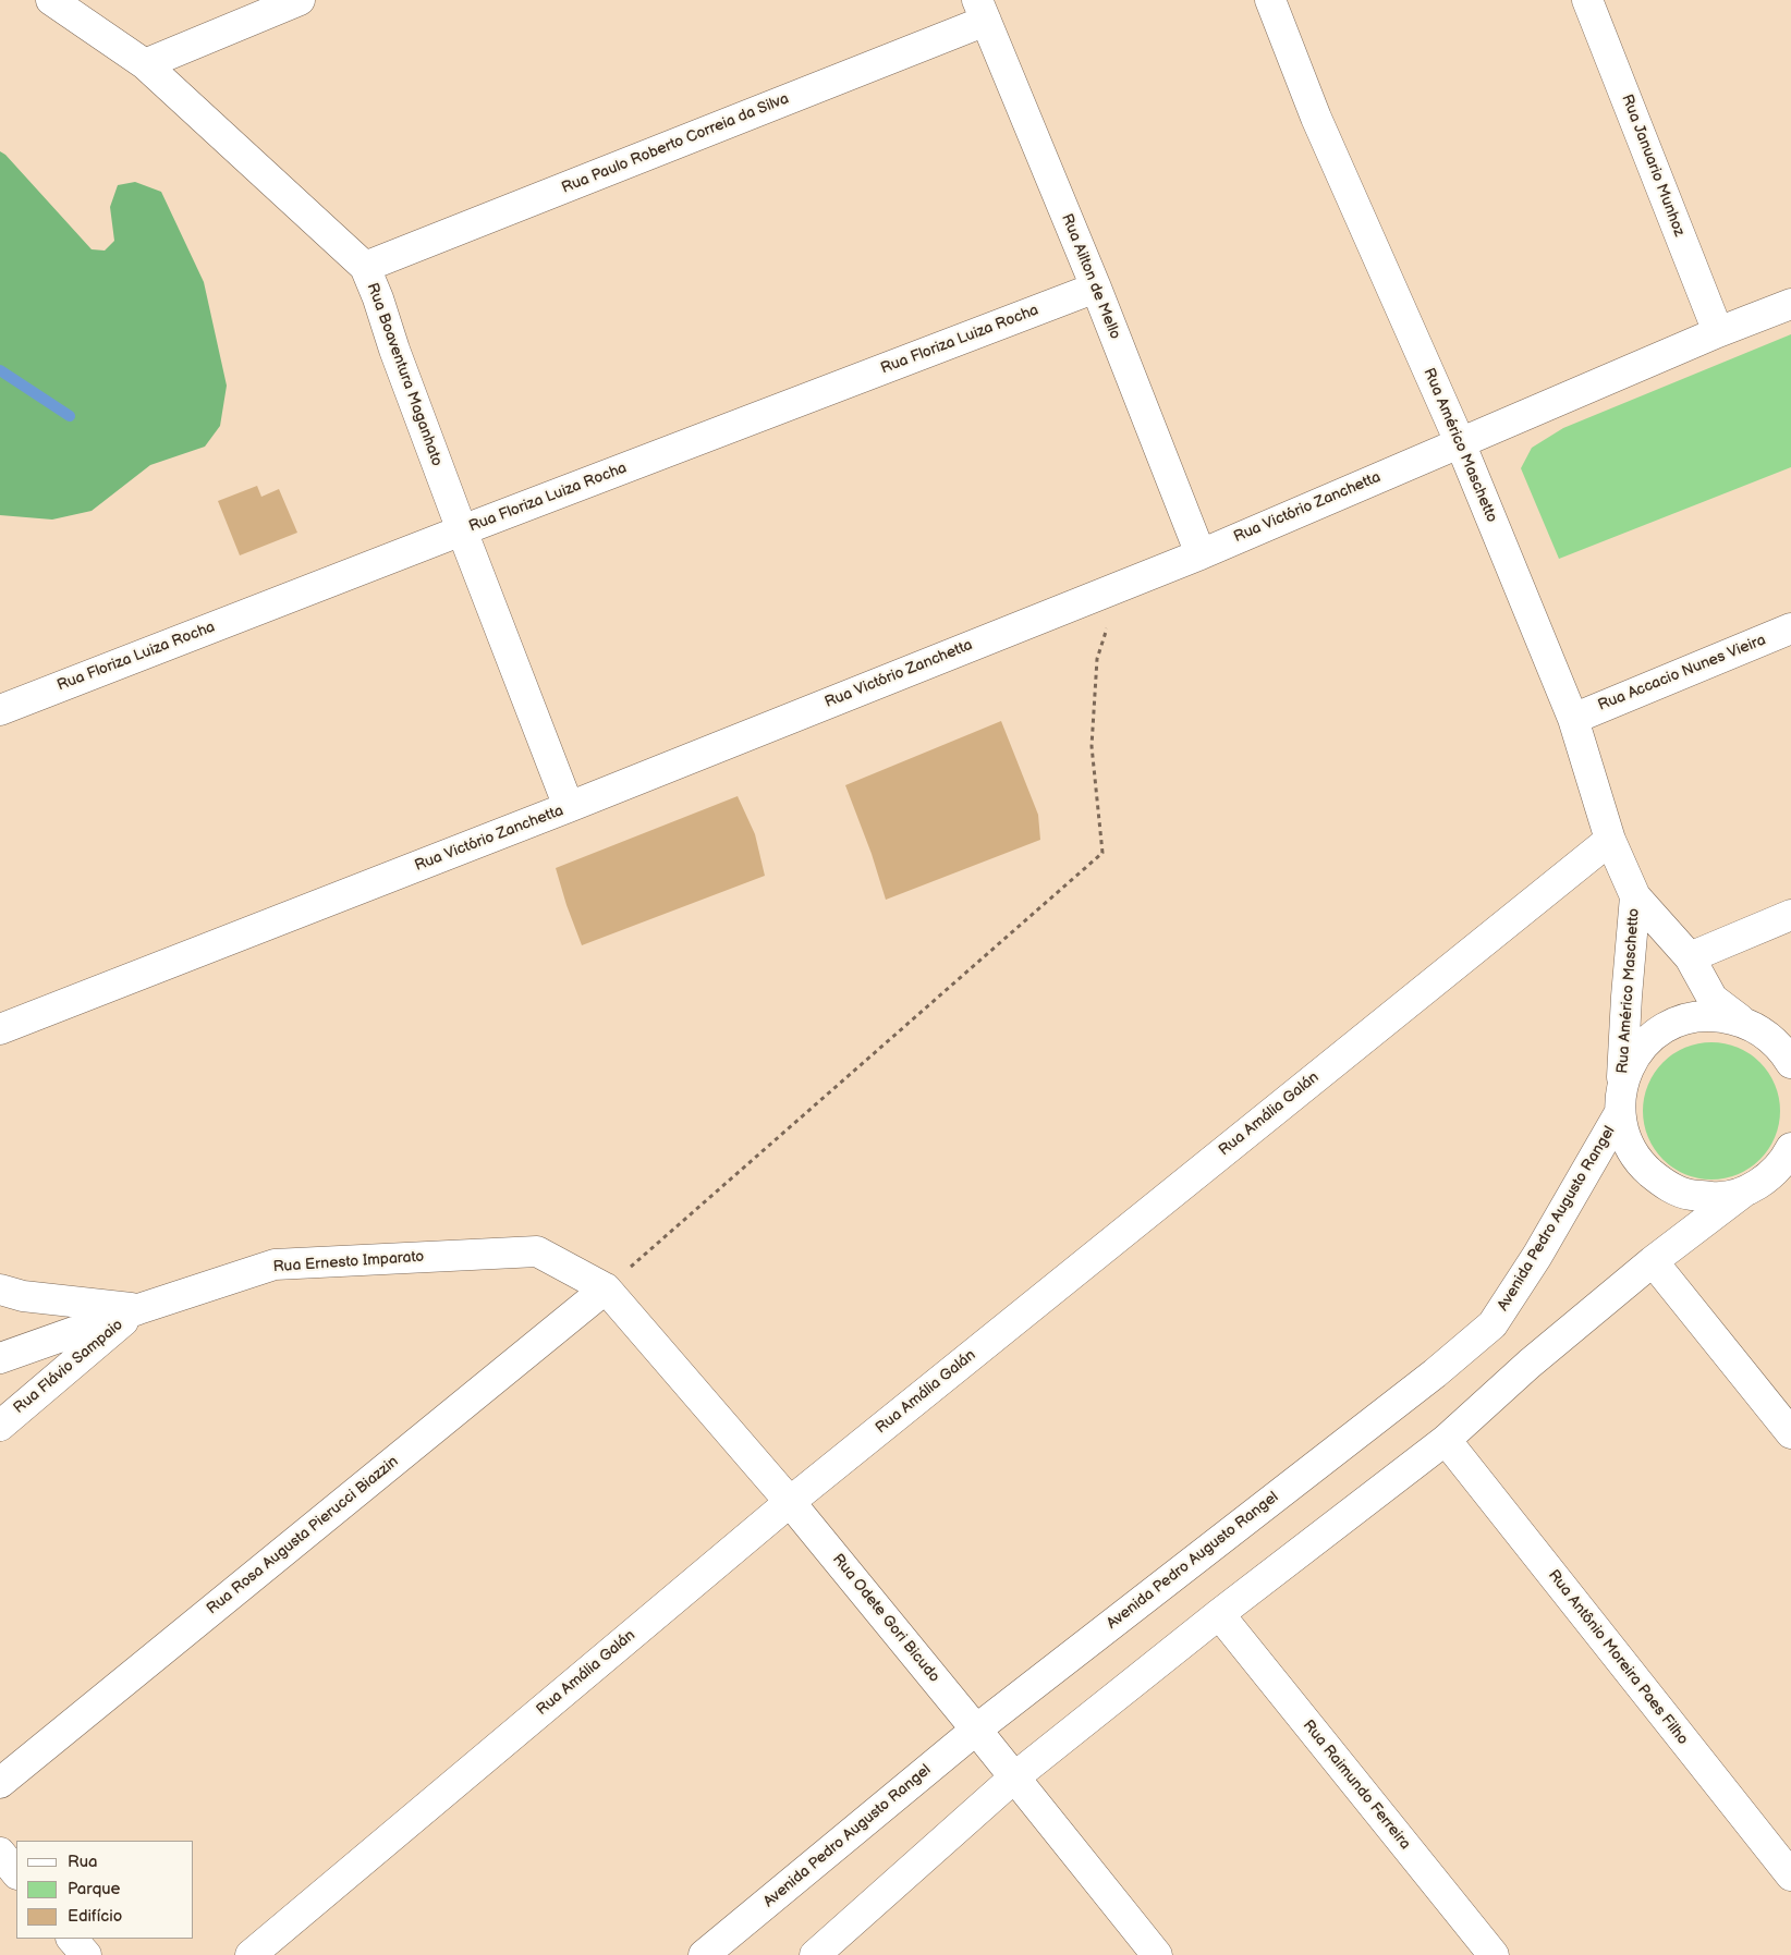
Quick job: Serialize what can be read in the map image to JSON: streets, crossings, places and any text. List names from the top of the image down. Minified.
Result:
{"streets":{"street":["Rua Paulo Roberto Correia da Silva","Rua Januario Munhoz","Rua Ailton de Mello","Rua Floriza Luiza Rocha","Rua Boaventura Maganhato","Rua Américo Maschetto","Rua Victório Zanchetta","Rua Accacio Nunes Vieira","Rua Amália Galán","Avenida Pedro Augusto Rangel","Rua Ernesto Imparato","Rua Flávio Sampaio","Rua Rosa Augusta Pierucci Biazzin","Rua Odete Gori Bicudo","Rua Antônio Moreira Paes Filho","Rua Raimundo Ferreira"]},"crossings":[["Rua Paulo Roberto Correia da Silva","Rua Ailton de Mello"],["Rua Paulo Roberto Correia da Silva","Rua Boaventura Maganhato"],["Rua Januario Munhoz","Rua Victório Zanchetta"],["Rua Ailton de Mello","Rua Floriza Luiza Rocha"],["Rua Ailton de Mello","Rua Victório Zanchetta"],["Rua Floriza Luiza Rocha","Rua Boaventura Maganhato"],["Rua Boaventura Maganhato","Rua Victório Zanchetta"],["Rua Américo Maschetto","Rua Victório Zanchetta"],["Rua Américo Maschetto","Rua Accacio Nunes Vieira"],["Rua Américo Maschetto","Rua Amália Galán"],["Rua Amália Galán","Rua Odete Gori Bicudo"],["Avenida Pedro Augusto Rangel","Rua Odete Gori Bicudo"],["Rua Ernesto Imparato","Rua Flávio Sampaio"],["Rua Ernesto Imparato","Rua Rosa Augusta Pierucci Biazzin"],["Rua Ernesto Imparato","Rua Odete Gori Bicudo"],["Rua Rosa Augusta Pierucci Biazzin","Rua Odete Gori Bicudo"]],"legend":["Rua","Parque","Edifício"]}
